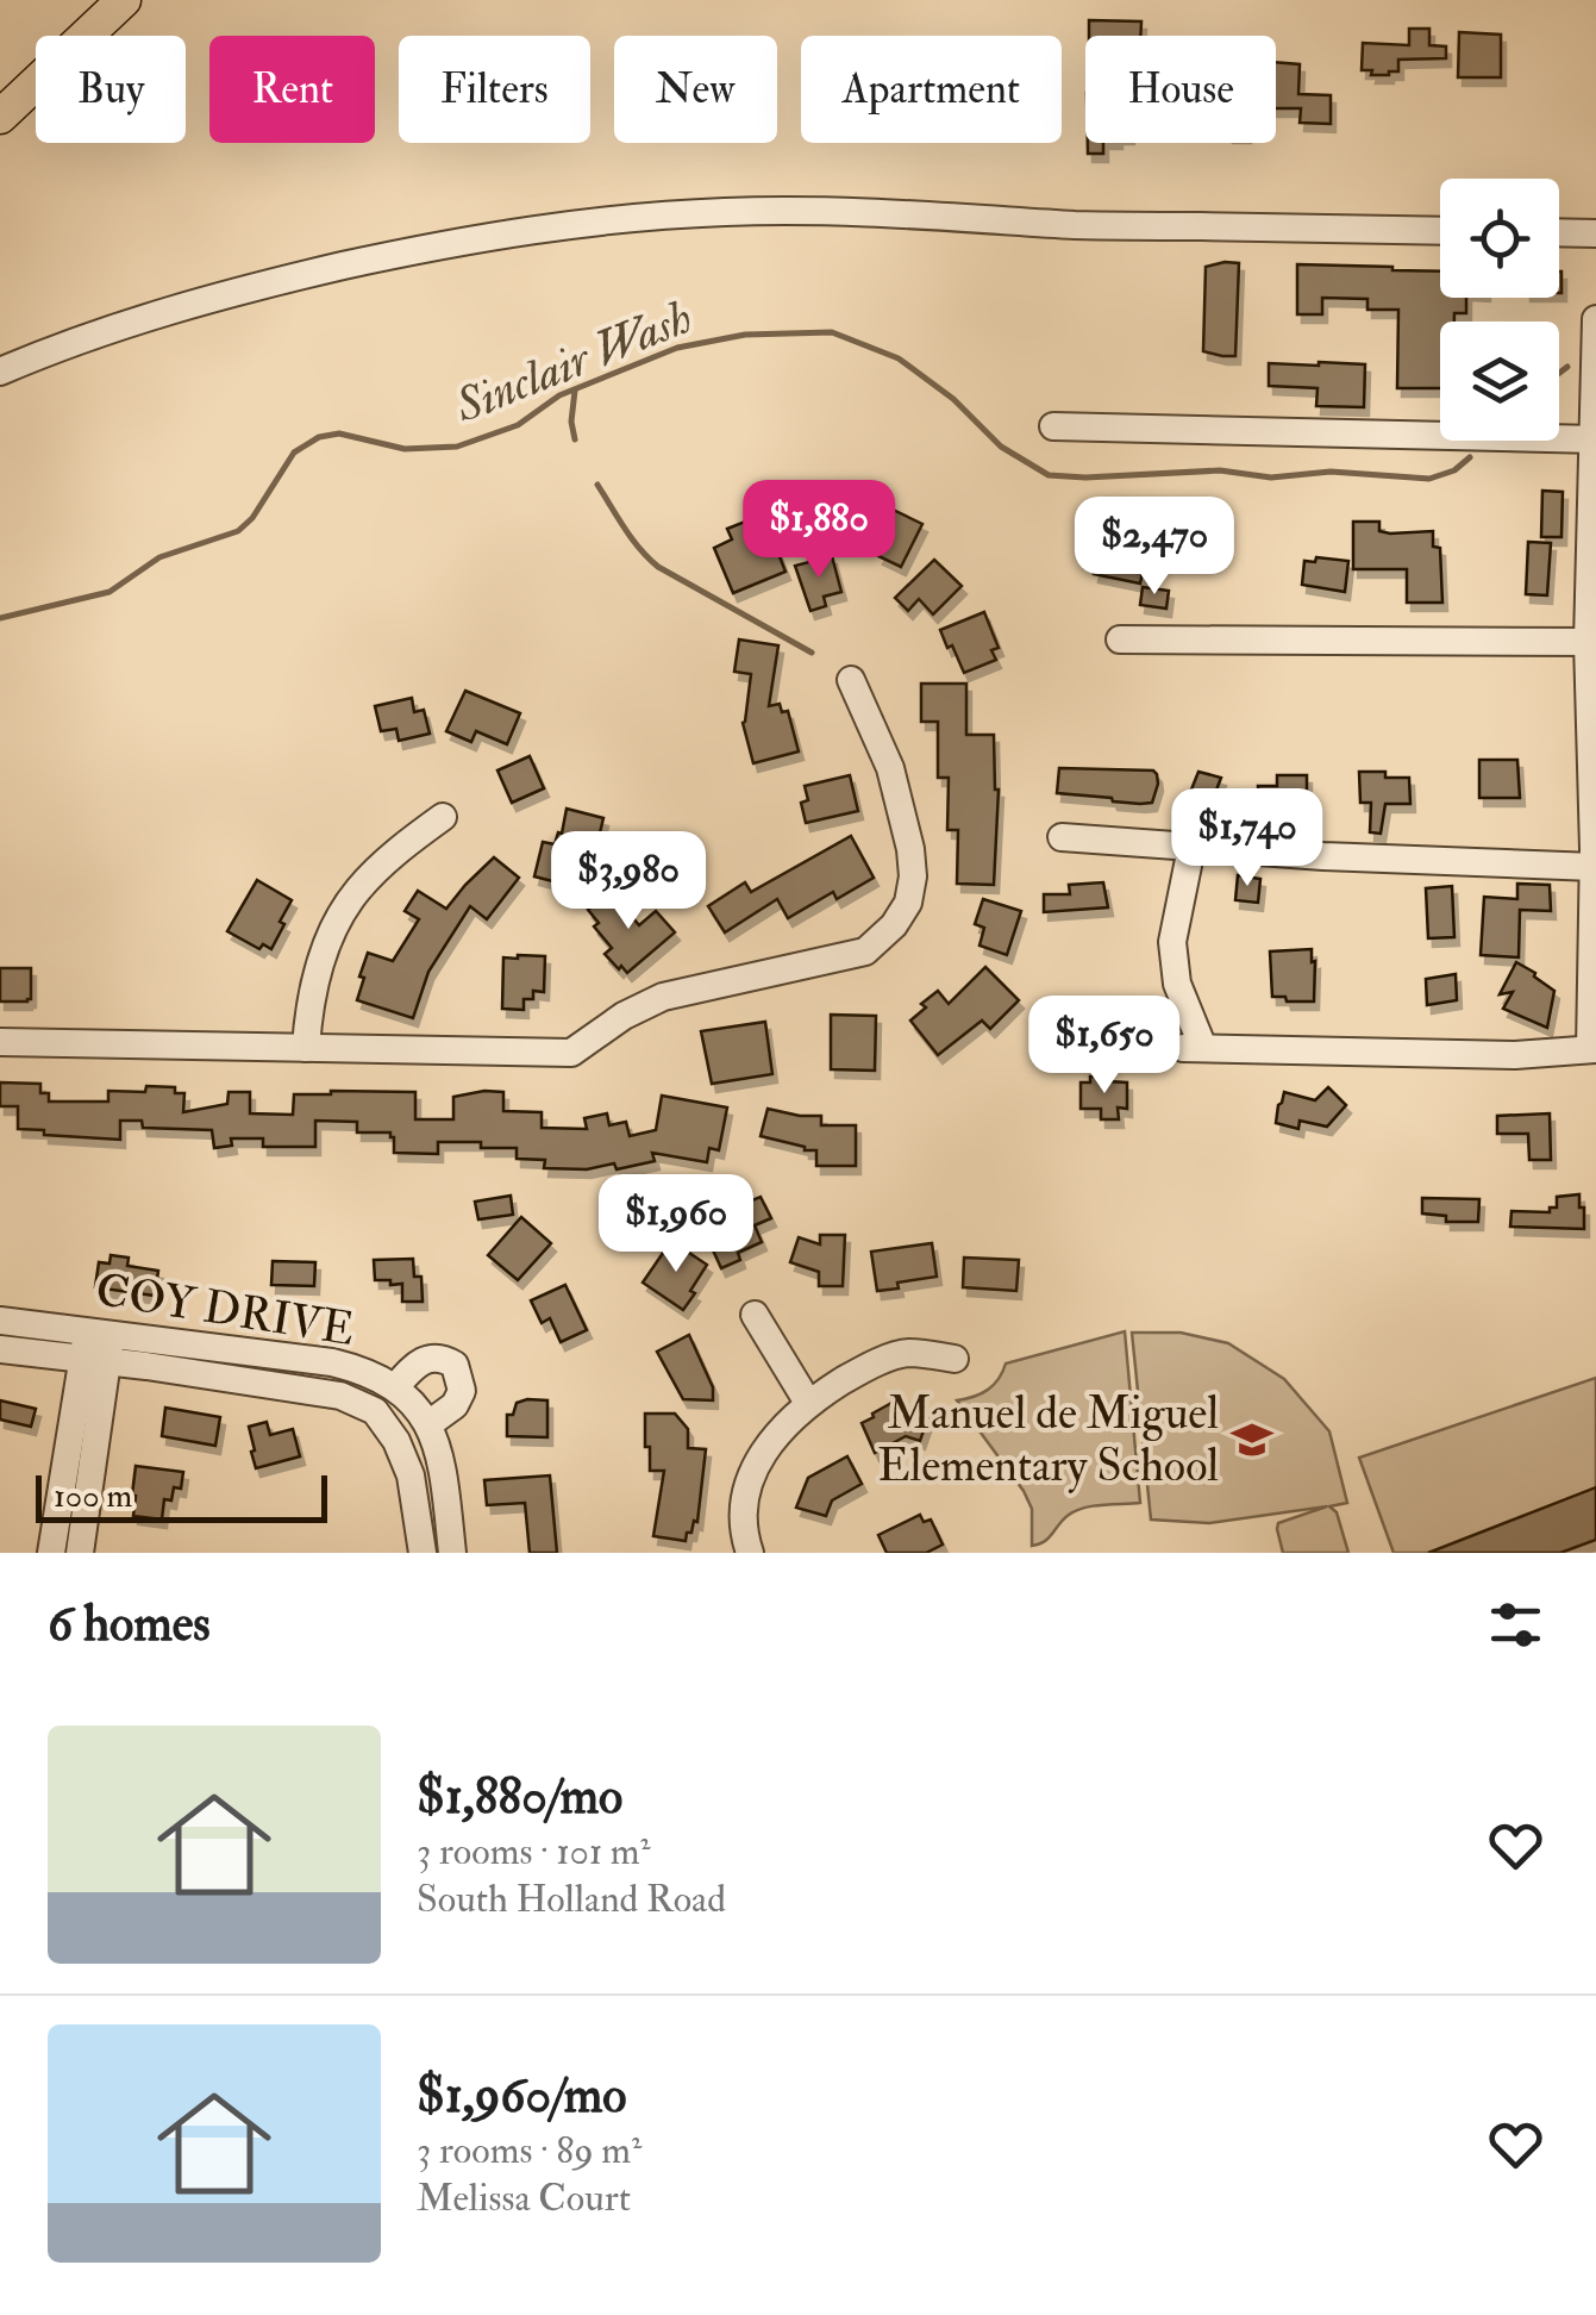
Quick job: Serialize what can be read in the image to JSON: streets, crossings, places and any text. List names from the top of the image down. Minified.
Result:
{"streets":{"street":["COY DRIVE"]},"water":["Sinclair Wash"],"places":{"school or university":["Manuel de Miguel Elementary School"]},"scale_bar":"100 m","page":{"chip":["Buy","Rent","Filters","New","Apartment","House"],"price":["$1,880","$2,470","$1,740","$3,980","$1,650","$1,960"],"scale":"100 m","heading":"6 homes","list":[{"name":"$1,880/mo","note":"3 rooms · 101 m² · South Holland Road"},{"name":"$1,960/mo","note":"3 rooms · 89 m² · Melissa Court"}]}}
